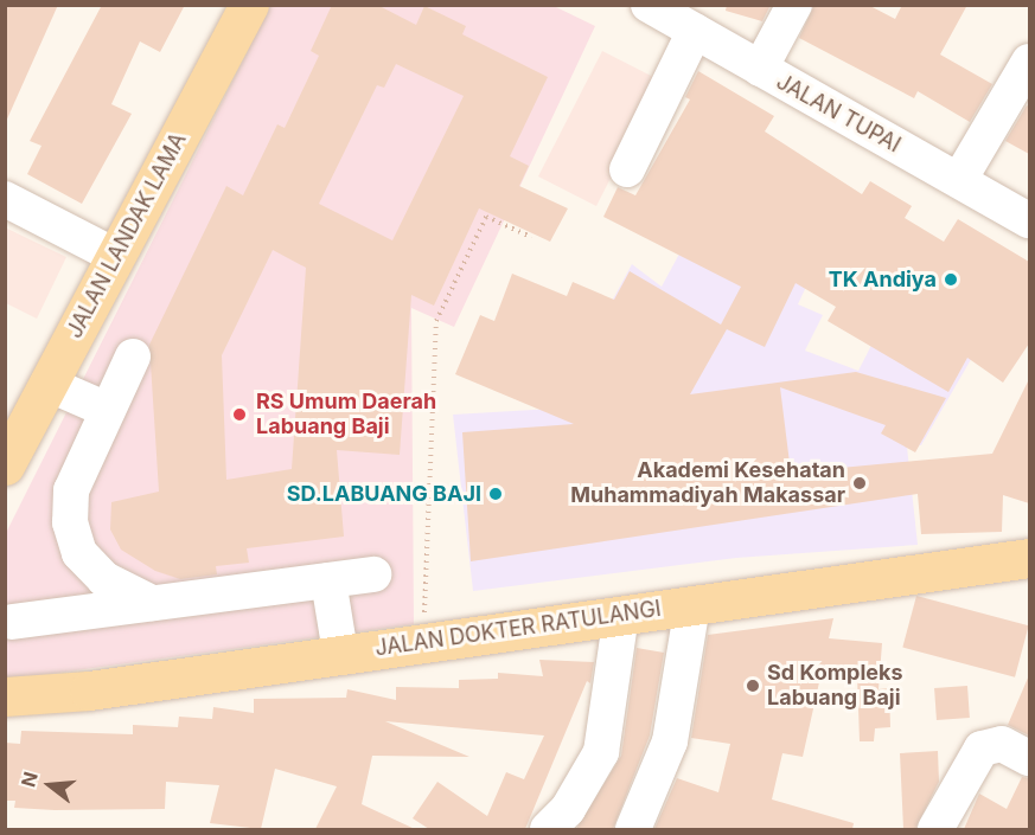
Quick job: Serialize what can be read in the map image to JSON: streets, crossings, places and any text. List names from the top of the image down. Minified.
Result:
{"streets":{"main road":["JALAN LANDAK LAMA","JALAN DOKTER RATULANGI"],"street":["JALAN TUPAI"]},"places":["TK Andiya","RS Umum Daerah Labuang Baji","Akademi Kesehatan Muhammadiyah Makassar","SD.LABUANG BAJI","Sd Kompleks Labuang Baji"],"north":"left"}
